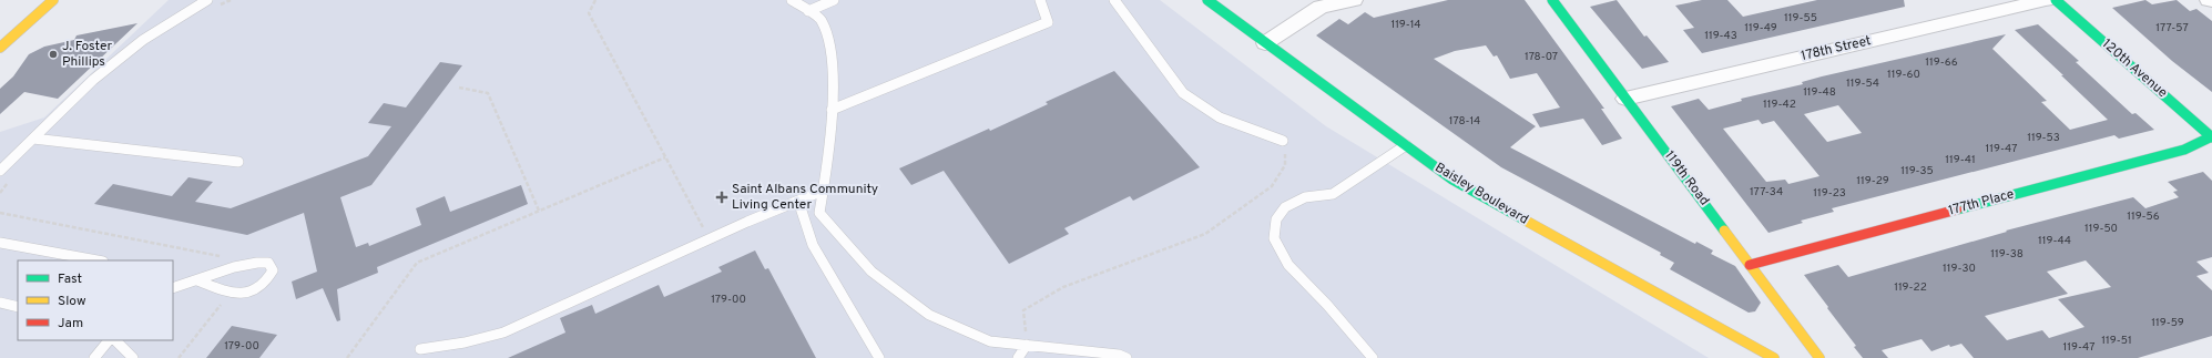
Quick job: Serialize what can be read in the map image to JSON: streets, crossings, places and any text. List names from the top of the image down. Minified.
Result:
{"streets":{"street":["178th Street","120th Avenue","119th Road","Baisley Boulevard","177th Place"]},"crossings":[["178th Street","119th Road"],["120th Avenue","177th Place"],["119th Road","177th Place"]],"places":{"other":["J. Foster Phillips"],"health":["Saint Albans Community Living Center"]},"house_numbers":["119-55","119-14","119-49","177-57","119-43","178-07","119-66","119-60","119-54","119-48","119-42","178-14","119-53","119-47","119-41","119-35","119-29","177-34","119-23","119-56","119-50","119-44","119-38","119-30","119-22","179-00","119-59","119-51","179-00","119-47"],"legend":["Fast","Slow","Jam"]}
